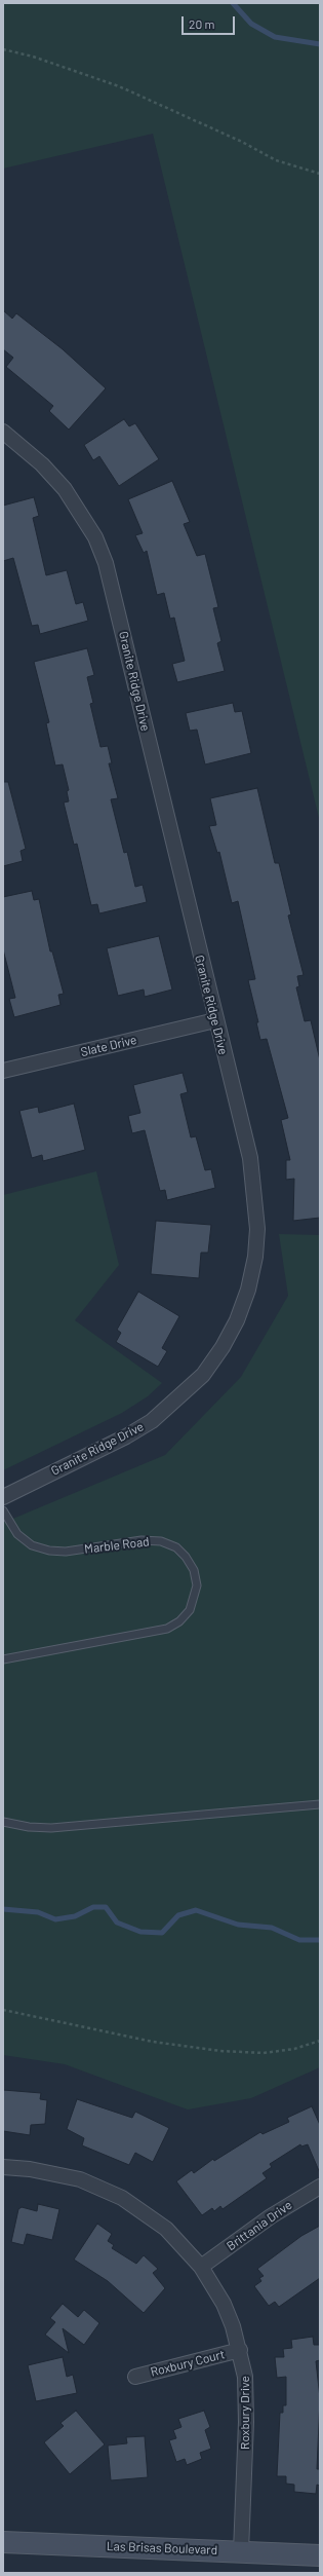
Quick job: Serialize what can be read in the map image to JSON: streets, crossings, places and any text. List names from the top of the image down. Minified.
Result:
{"streets":{"street":["Granite Ridge Drive","Slate Drive","Brittania Drive","Roxbury Court","Roxbury Drive","Las Brisas Boulevard"],"lane":["Marble Road"]},"crossings":[["Granite Ridge Drive","Slate Drive"],["Brittania Drive","Roxbury Drive"],["Roxbury Court","Roxbury Drive"],["Roxbury Drive","Las Brisas Boulevard"]],"scale_bar":"20 m"}
